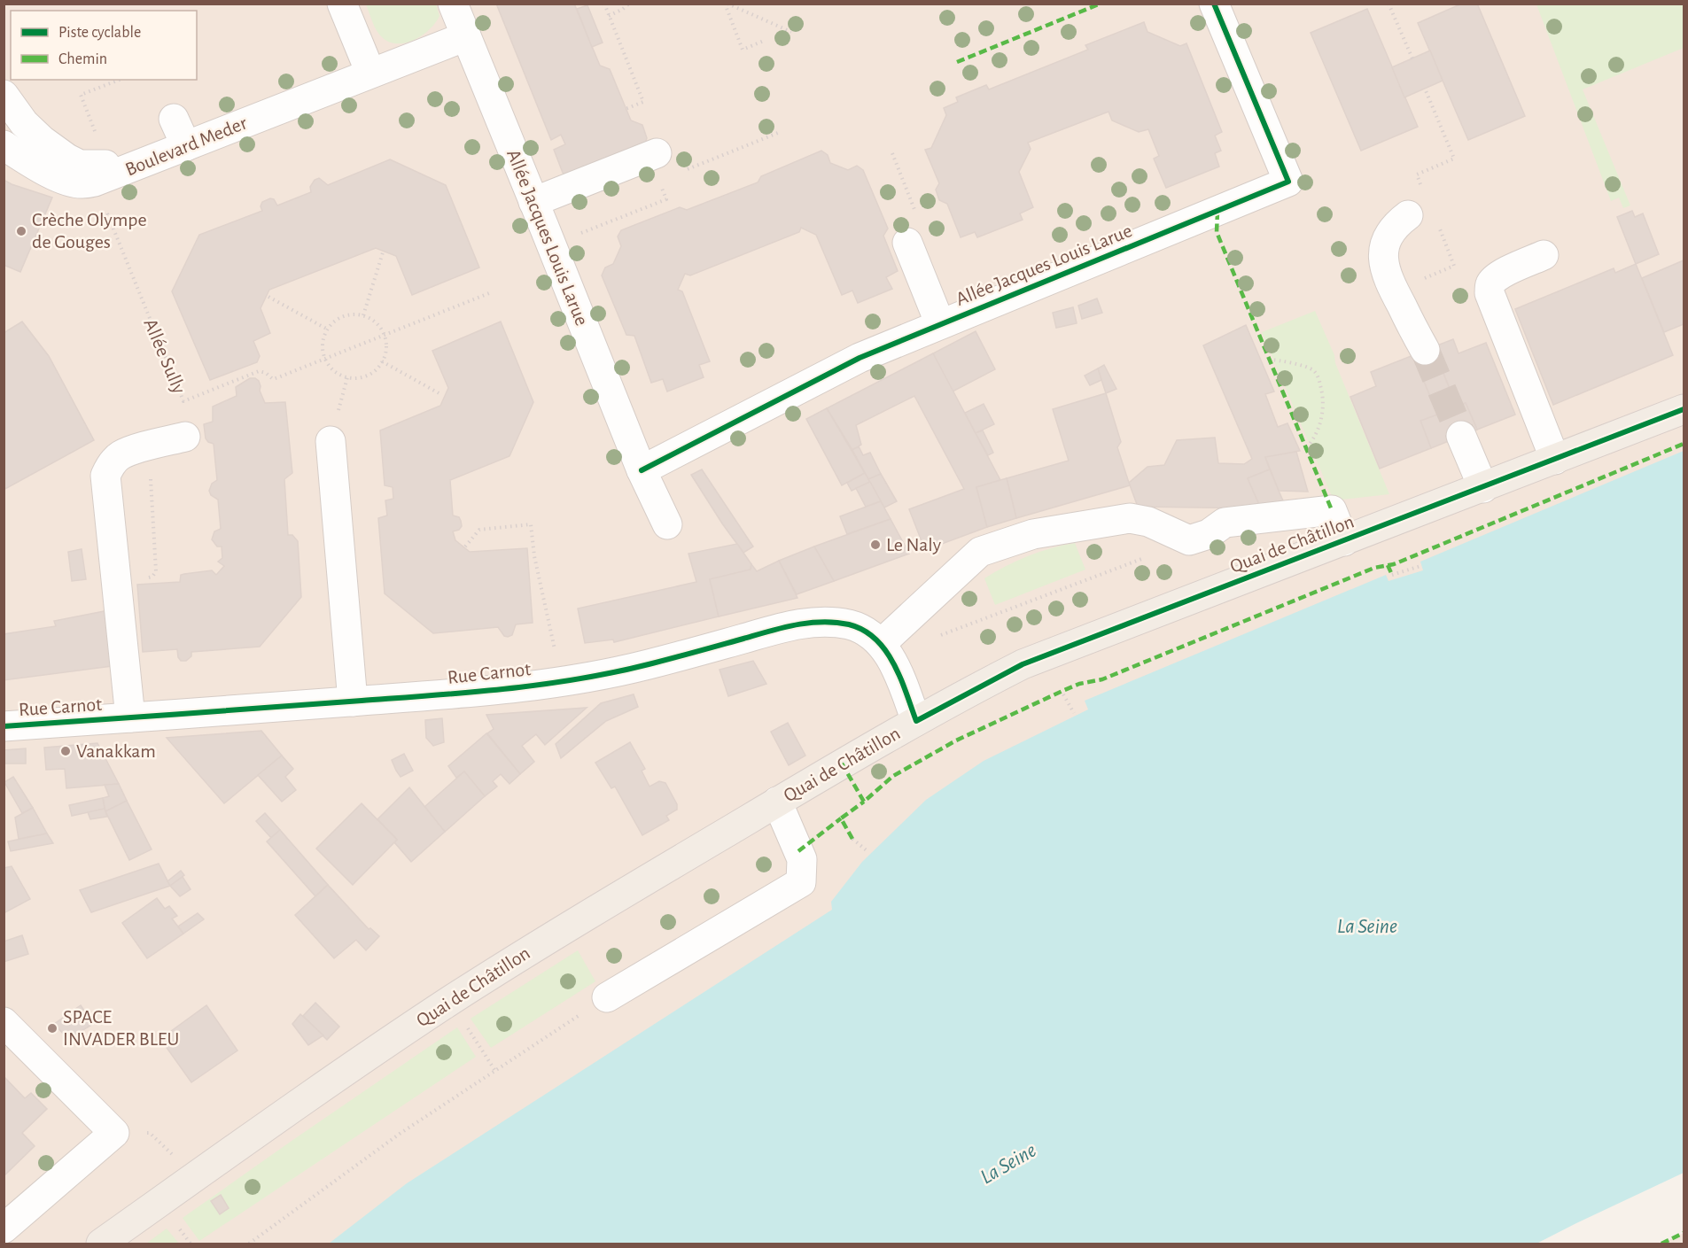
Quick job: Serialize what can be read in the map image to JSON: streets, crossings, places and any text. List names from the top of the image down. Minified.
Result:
{"streets":{"main road":["Quai de Châtillon"],"street":["Boulevard Meder","Allée Jacques Louis Larue","Rue Carnot"],"path":["Allée Sully"]},"crossings":[["Boulevard Meder","Allée Jacques Louis Larue"],["Boulevard Meder","Allée Sully"],["Quai de Châtillon","Rue Carnot"]],"water":["La Seine"],"places":["Crèche Olympe de Gouges","Le Naly","Vanakkam","SPACE INVADER BLEU"],"legend":["Piste cyclable","Chemin"]}
